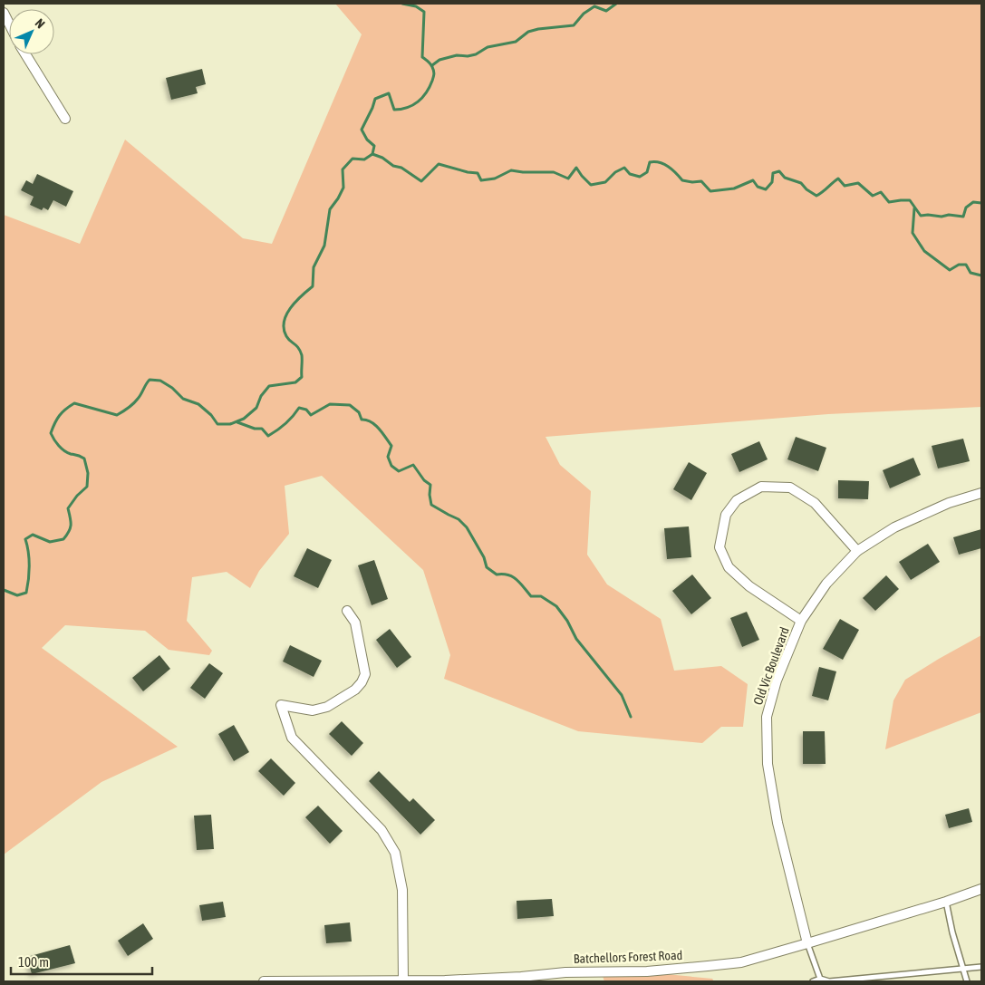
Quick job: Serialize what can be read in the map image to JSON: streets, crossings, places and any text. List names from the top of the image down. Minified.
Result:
{"streets":{"street":["Old Vic Boulevard","Batchellors Forest Road"]},"crossings":[["Old Vic Boulevard","Batchellors Forest Road"]],"scale_bar":"100 m","north":"top right"}
